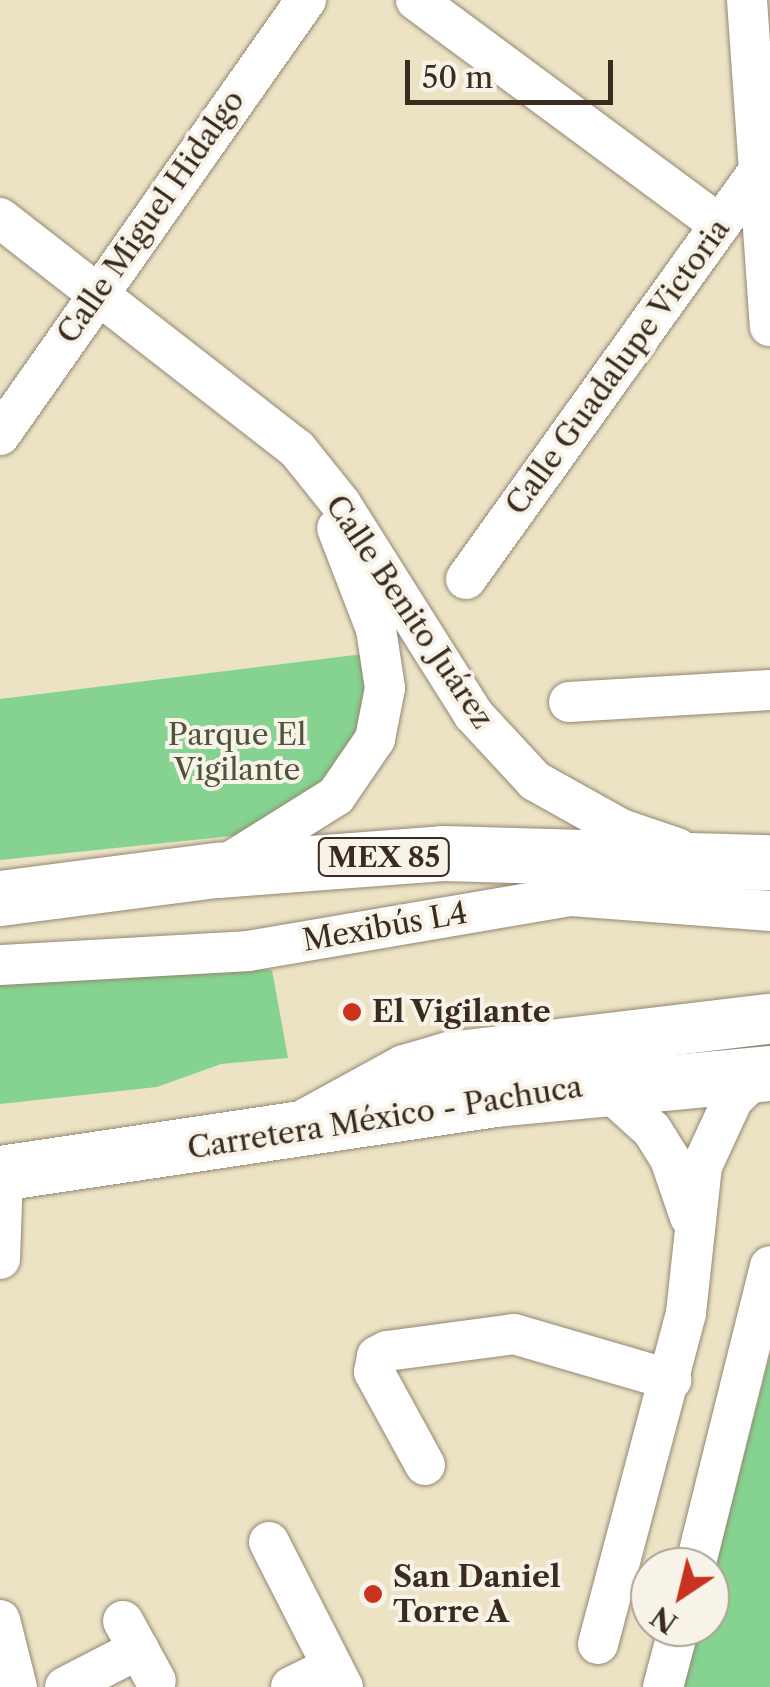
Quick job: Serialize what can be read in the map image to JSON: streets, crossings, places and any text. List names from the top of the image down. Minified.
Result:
{"streets":{"highway":["MEX 85","Carretera México - Pachuca"],"street":["Calle Miguel Hidalgo","Calle Guadalupe Victoria","Calle Benito Juárez","Mexibús L4"]},"crossings":[["Calle Miguel Hidalgo","Calle Benito Juárez"],["Calle Benito Juárez","MEX 85"]],"parks":["Parque El Vigilante"],"places":["El Vigilante","San Daniel Torre A"],"scale_bar":"50 m","north":"bottom left"}
